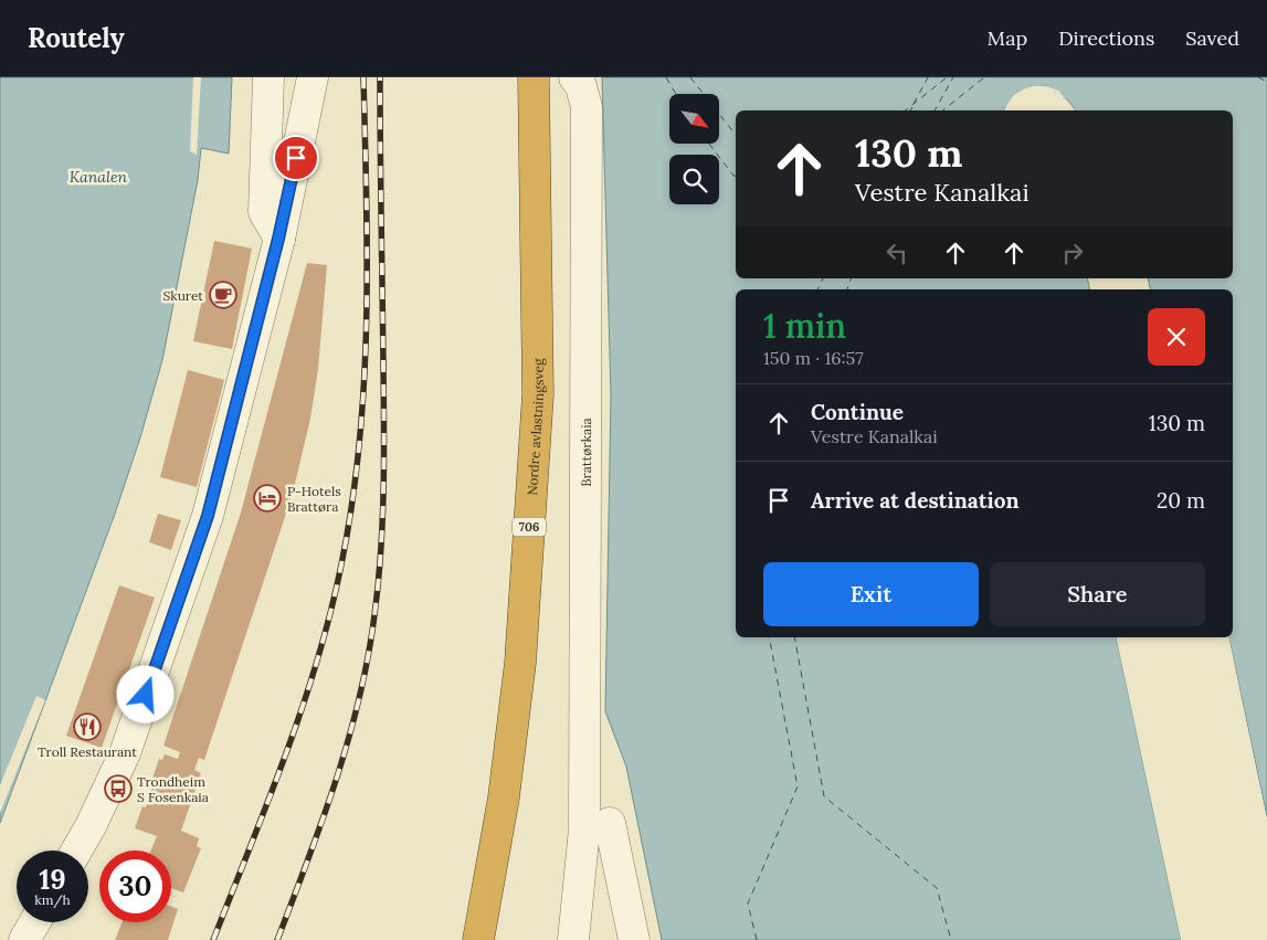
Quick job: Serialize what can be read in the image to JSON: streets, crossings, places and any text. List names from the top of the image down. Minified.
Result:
{"streets":{"highway":["Nordre avlastningsveg","706"],"street":["Brattørkaia"]},"water":["Kanalen"],"places":{"cafe":["Skuret"],"hotel":["P-Hotels Brattøra"],"restaurant":["Troll Restaurant"],"bus stop":["Trondheim S Fosenkaia"]},"north":"bottom right","page":{"header":"Routely","nav":["Map","Directions","Saved"],"turn":["130 m","Vestre Kanalkai"],"heading":["1 min","150 m · 16:57"],"list":[{"name":"Continue","note":"Vestre Kanalkai","value":"130 m"},{"name":"Arrive at destination","value":"20 m"}],"buttons":["Exit","Share"],"speed":"19 km/h","limit":"30"}}
